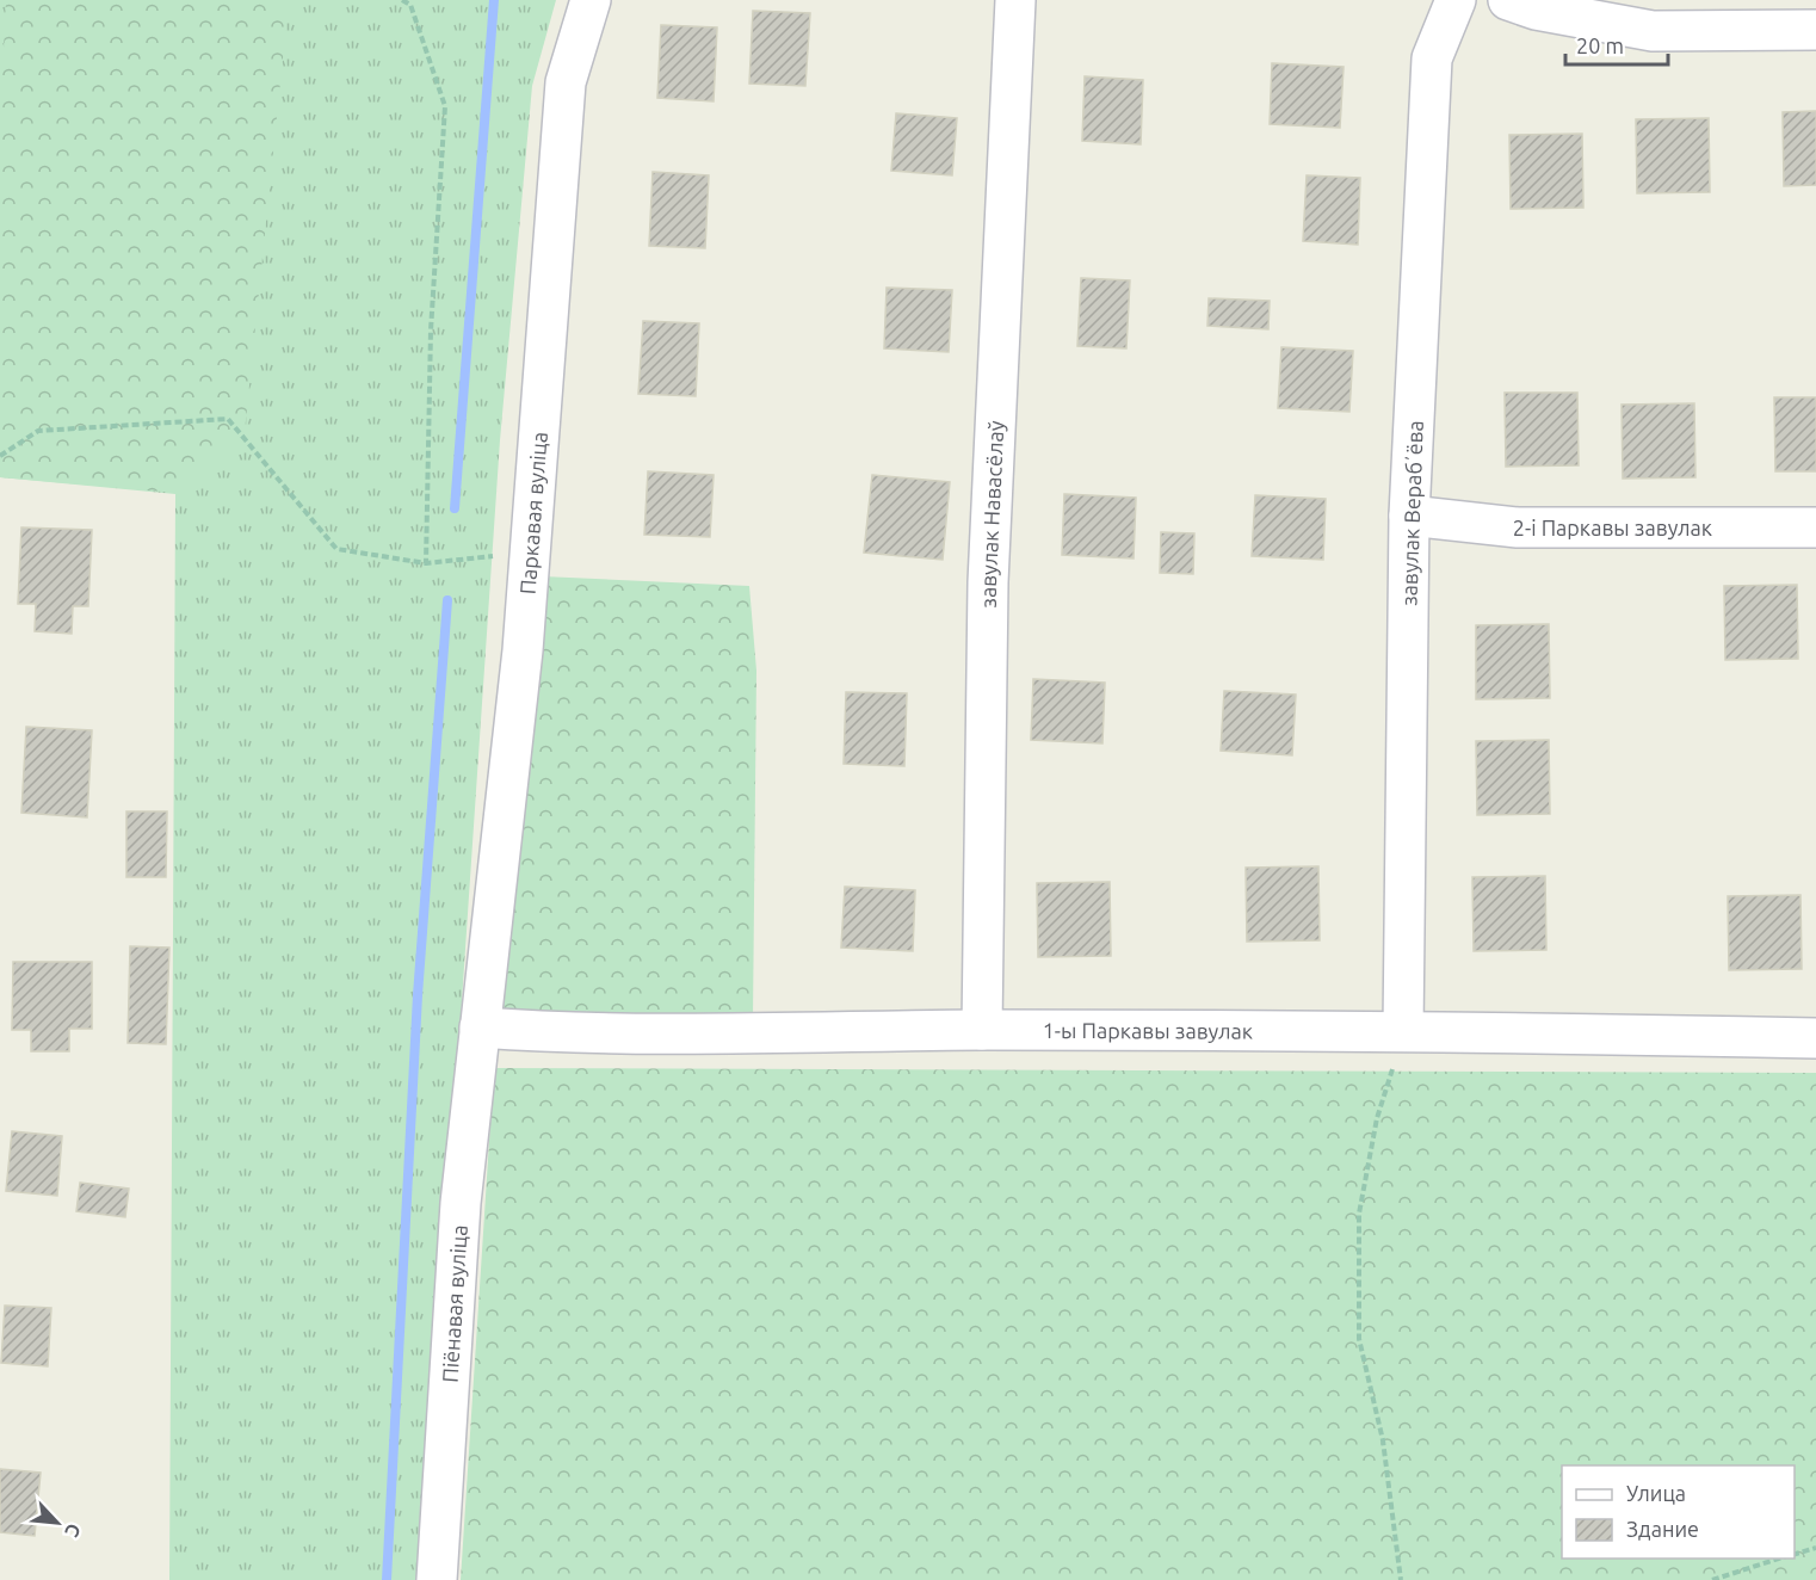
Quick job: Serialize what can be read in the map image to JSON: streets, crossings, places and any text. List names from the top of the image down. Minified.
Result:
{"streets":{"street":["Паркавая вуліца","завулак Верабʼёва","завулак Навасёлаў","2-і Паркавы завулак","1-ы Паркавы завулак","Піёнавая вуліца"]},"crossings":[["Паркавая вуліца","1-ы Паркавы завулак"],["Паркавая вуліца","Піёнавая вуліца"],["завулак Верабʼёва","2-і Паркавы завулак"],["завулак Верабʼёва","1-ы Паркавы завулак"],["завулак Навасёлаў","1-ы Паркавы завулак"],["1-ы Паркавы завулак","Піёнавая вуліца"]],"legend":["Улица","Здание"],"scale_bar":"20 m","north":"bottom right"}
